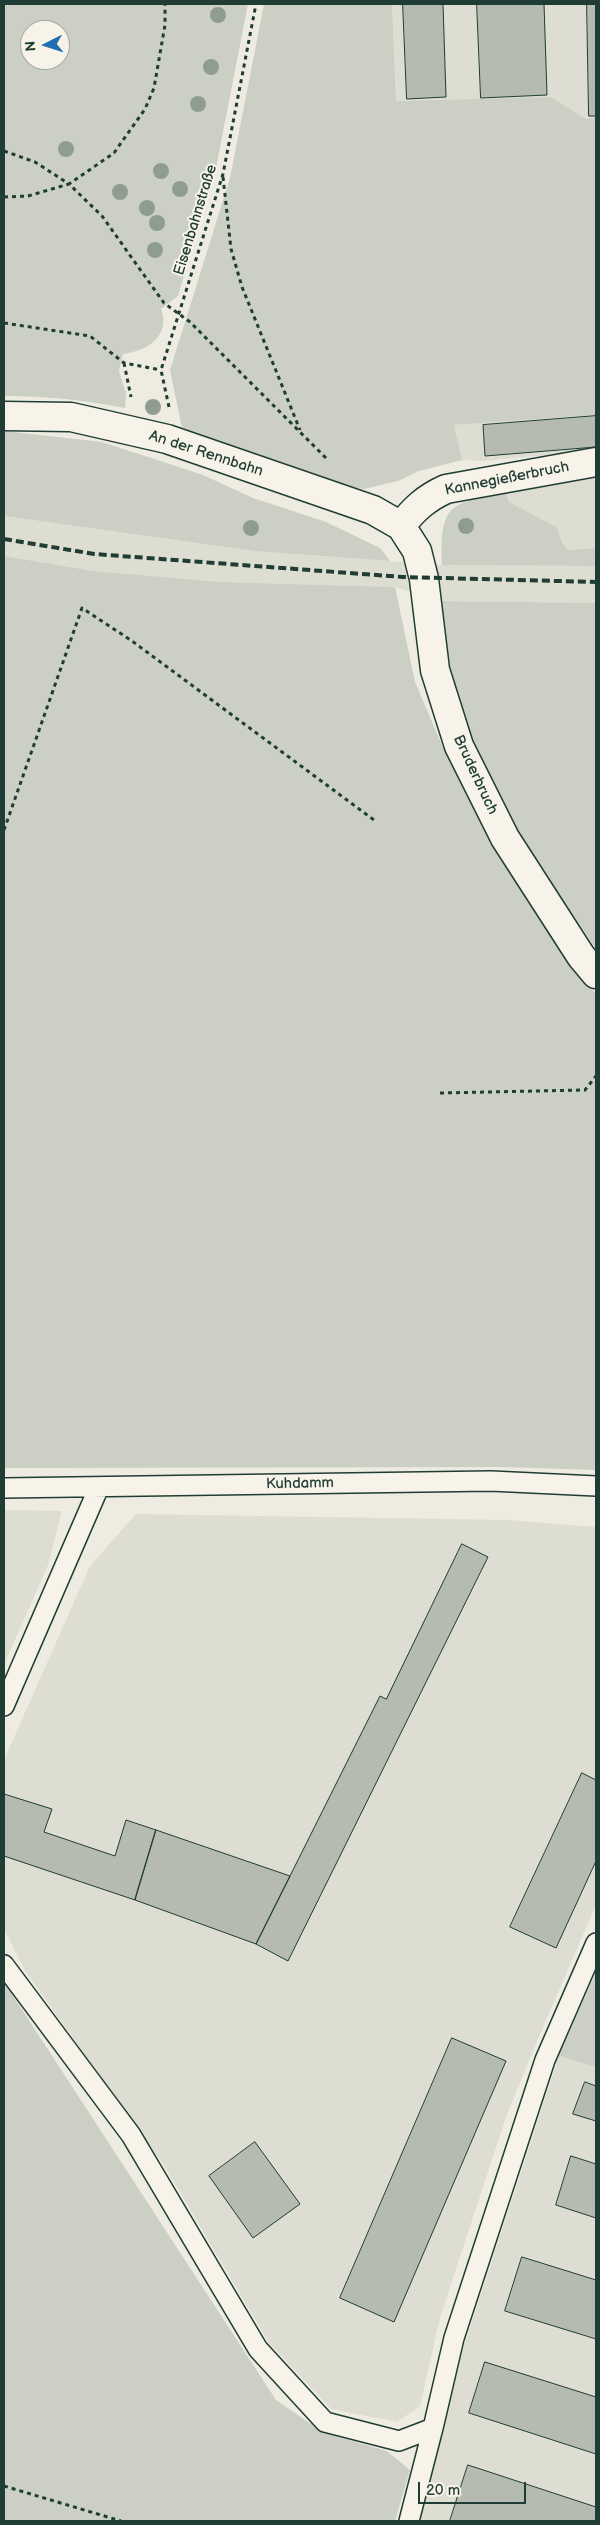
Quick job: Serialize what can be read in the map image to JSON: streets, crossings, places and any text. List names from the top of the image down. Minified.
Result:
{"streets":{"street":["An der Rennbahn","Kannegießerbruch","Bruderbruch"],"lane":["Kuhdamm"],"path":["Eisenbahnstraße"]},"crossings":[["An der Rennbahn","Kannegießerbruch"],["An der Rennbahn","Bruderbruch"],["Kannegießerbruch","Bruderbruch"]],"scale_bar":"20 m","north":"left"}
